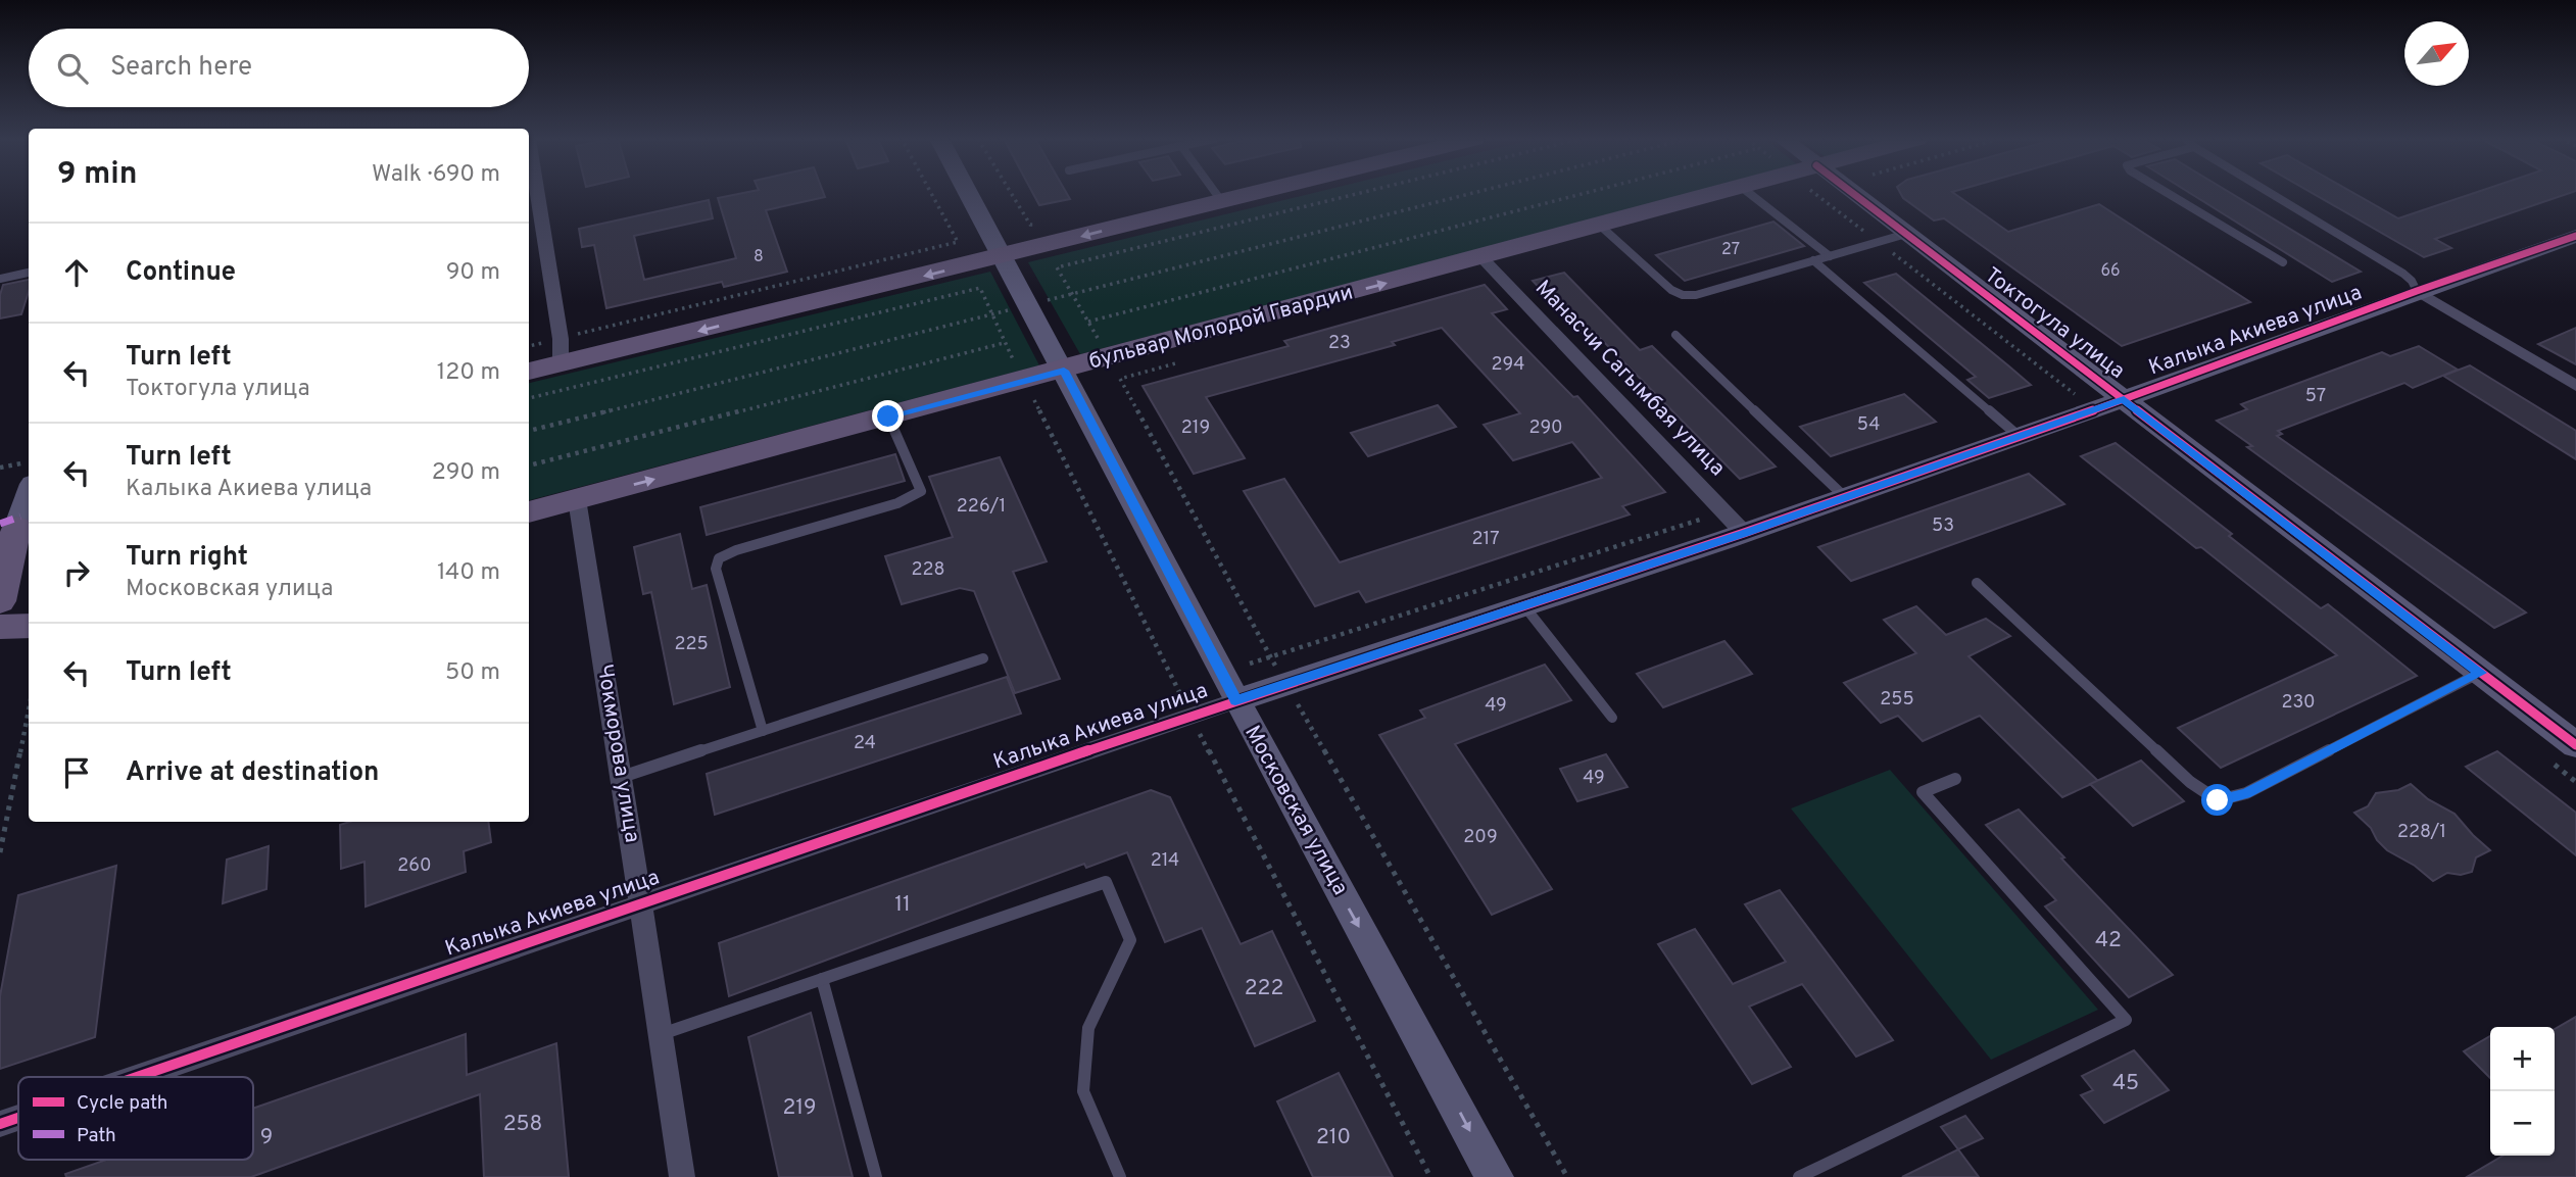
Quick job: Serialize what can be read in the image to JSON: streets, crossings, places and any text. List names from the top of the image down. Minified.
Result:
{"streets":{"main road":["Токтогула улица","бульвар Молодой Гвардии","Калыка Акиева улица","Московская улица"],"street":["Манасчи Сагымбая улица","Чокморова улица"]},"crossings":[["Токтогула улица","Калыка Акиева улица"],["бульвар Молодой Гвардии","Манасчи Сагымбая улица"],["бульвар Молодой Гвардии","Чокморова улица"],["бульвар Молодой Гвардии","Московская улица"],["Калыка Акиева улица","Манасчи Сагымбая улица"],["Калыка Акиева улица","Чокморова улица"],["Калыка Акиева улица","Московская улица"]],"one_way":["Московская улица"],"house_numbers":["27","8","66","23","294","57","54","219","290","226/1","53","217","228","225","255","230","49","24","49","228/1","209","214","260","11","42","222","45","219","258","9","210"],"legend":["Cycle path","Path"],"north":"top right","page":{"search":"Search here","heading":["9 min","Walk · 690 m"],"list":[["Continue","90 m"],["Turn left","Токтогула улица","120 m"],["Turn left","Калыка Акиева улица","290 m"],["Turn right","Московская улица","140 m"],["Turn left","50 m"],"Arrive at destination"],"map_buttons":["+","−"]}}
